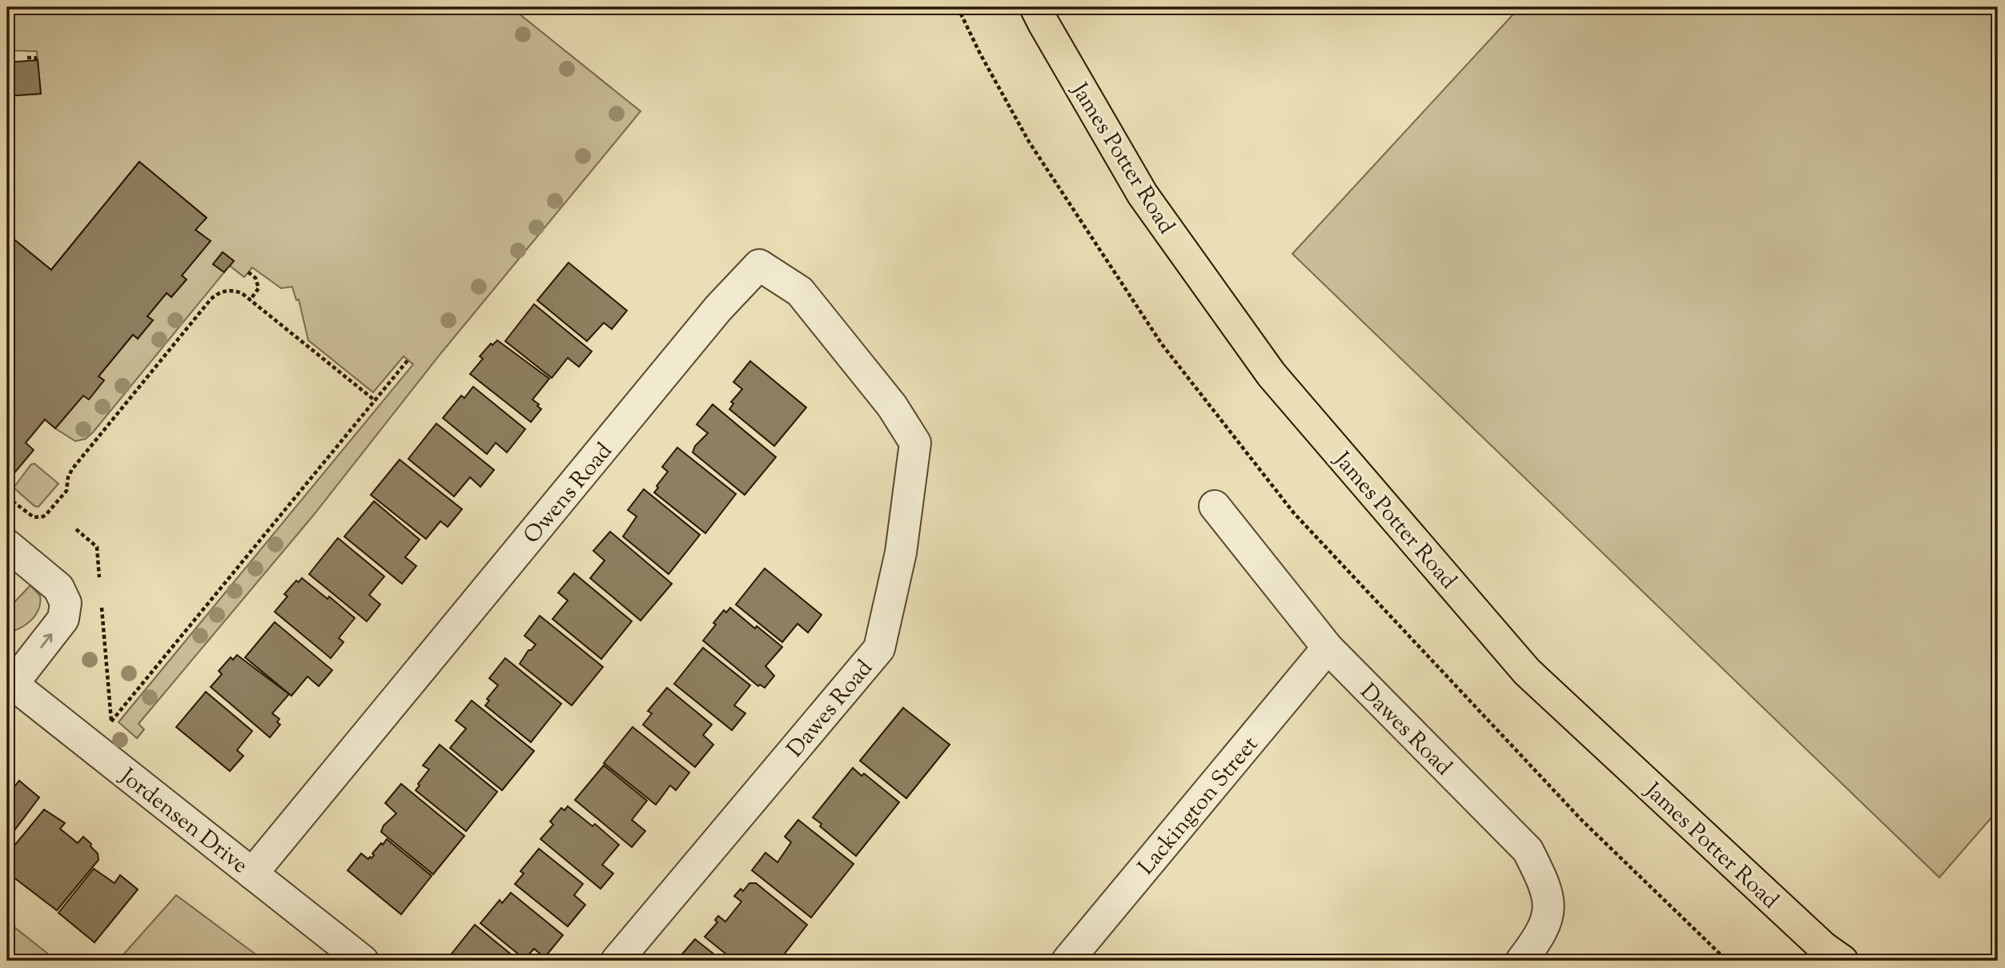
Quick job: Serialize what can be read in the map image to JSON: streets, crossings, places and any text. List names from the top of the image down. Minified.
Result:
{"streets":{"main road":["James Potter Road"],"street":["Owens Road","Dawes Road","Lackington Street","Jordensen Drive"]},"crossings":[["Owens Road","Dawes Road"],["Owens Road","Jordensen Drive"],["Dawes Road","Lackington Street"]]}
